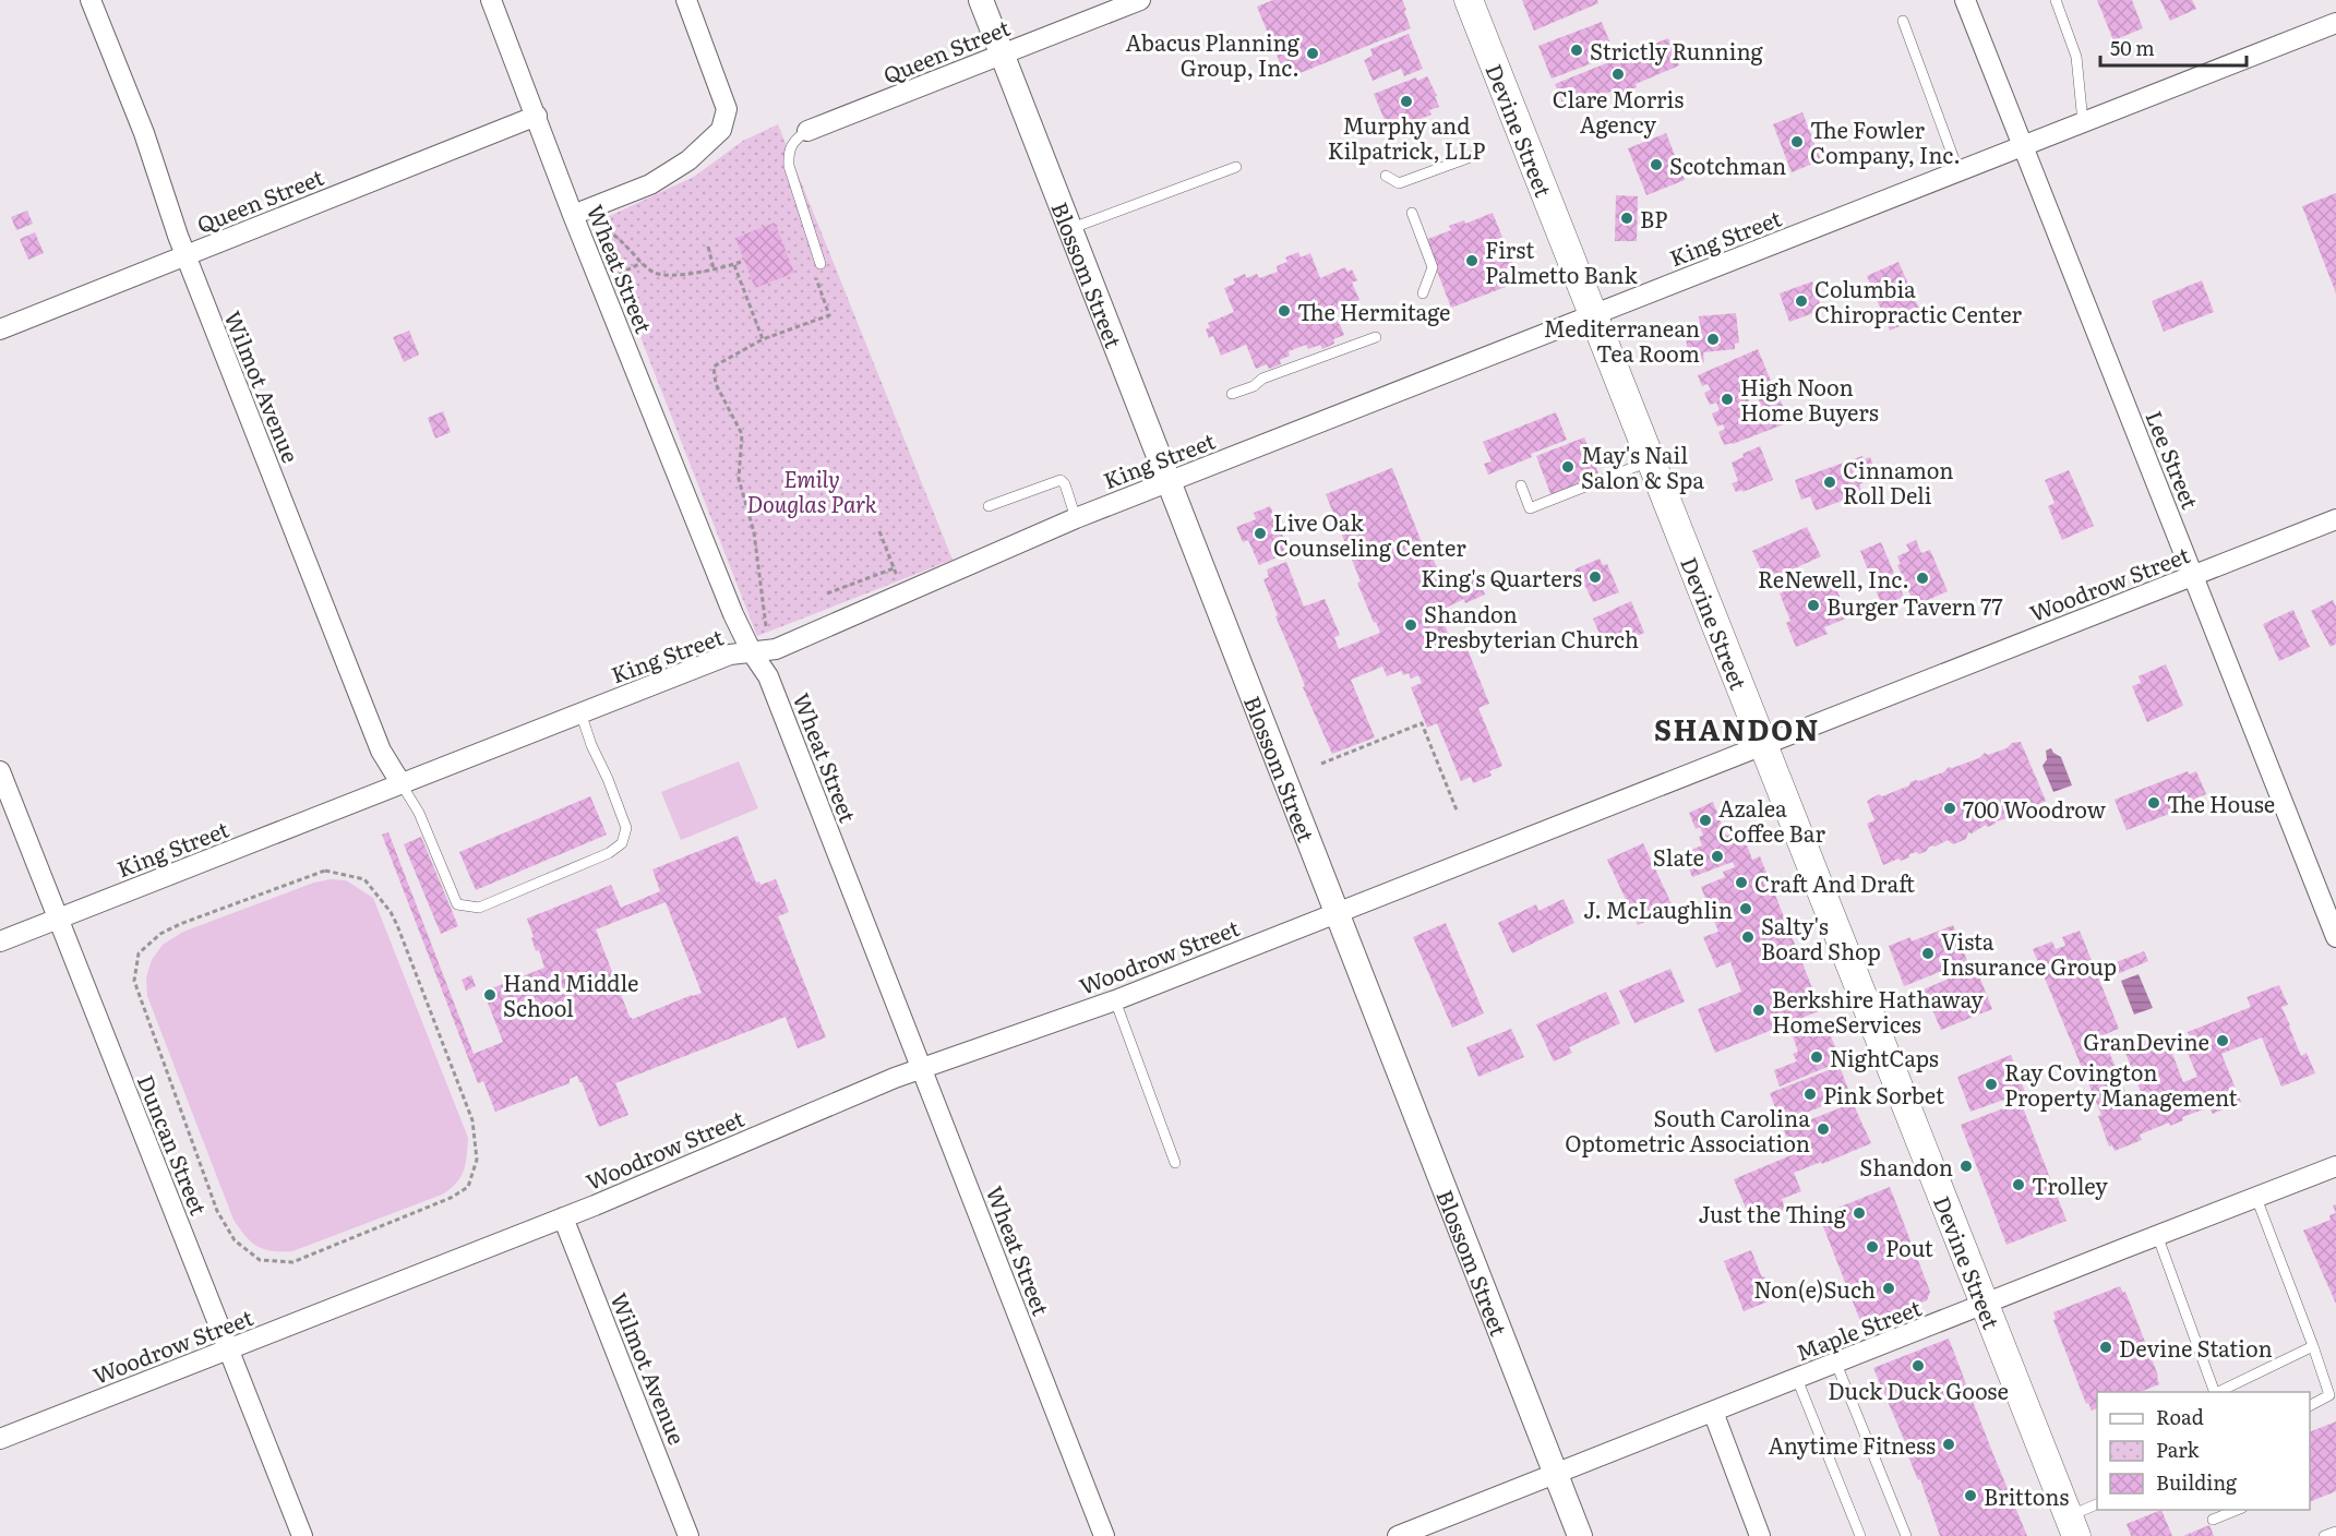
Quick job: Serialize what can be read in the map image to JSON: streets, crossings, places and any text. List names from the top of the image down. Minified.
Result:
{"streets":{"main road":["Devine Street"],"street":["Queen Street","King Street","Wheat Street","Blossom Street","Wilmot Avenue","Lee Street","Woodrow Street","Duncan Street","Maple Street"]},"crossings":[["Queen Street","Wheat Street"],["Queen Street","Blossom Street"],["Queen Street","Wilmot Avenue"],["Devine Street","King Street"],["Devine Street","Woodrow Street"],["Devine Street","Maple Street"],["King Street","Wheat Street"],["King Street","Blossom Street"],["King Street","Wilmot Avenue"],["King Street","Lee Street"],["King Street","Duncan Street"],["Wheat Street","Woodrow Street"],["Blossom Street","Woodrow Street"],["Blossom Street","Maple Street"],["Wilmot Avenue","Woodrow Street"],["Lee Street","Woodrow Street"],["Woodrow Street","Duncan Street"]],"districts":["SHANDON"],"parks":["Emily Douglas Park"],"places":["Strictly Running","Abacus Planning Group, Inc.","Clare Morris Agency","Murphy and Kilpatrick, LLP","The Fowler Company, Inc.","Scotchman","BP","First Palmetto Bank","Columbia Chiropractic Center","The Hermitage","Mediterranean Tea Room","High Noon Home Buyers","May's Nail Salon & Spa","Cinnamon Roll Deli","Live Oak Counseling Center","King's Quarters","ReNewell, Inc.","Burger Tavern 77","Shandon Presbyterian Church","The House","700 Woodrow","Azalea Coffee Bar","Slate","Craft And Draft","J. McLaughlin","Salty's Board Shop","Vista Insurance Group","Hand Middle School","Berkshire Hathaway HomeServices","GranDevine","NightCaps","Ray Covington Property Management","Pink Sorbet","South Carolina Optometric Association","Shandon","Trolley","Just the Thing","Pout","Non(e)Such","Devine Station","Duck Duck Goose","Anytime Fitness","Brittons"],"legend":["Road","Park","Building"],"scale_bar":"50 m"}
